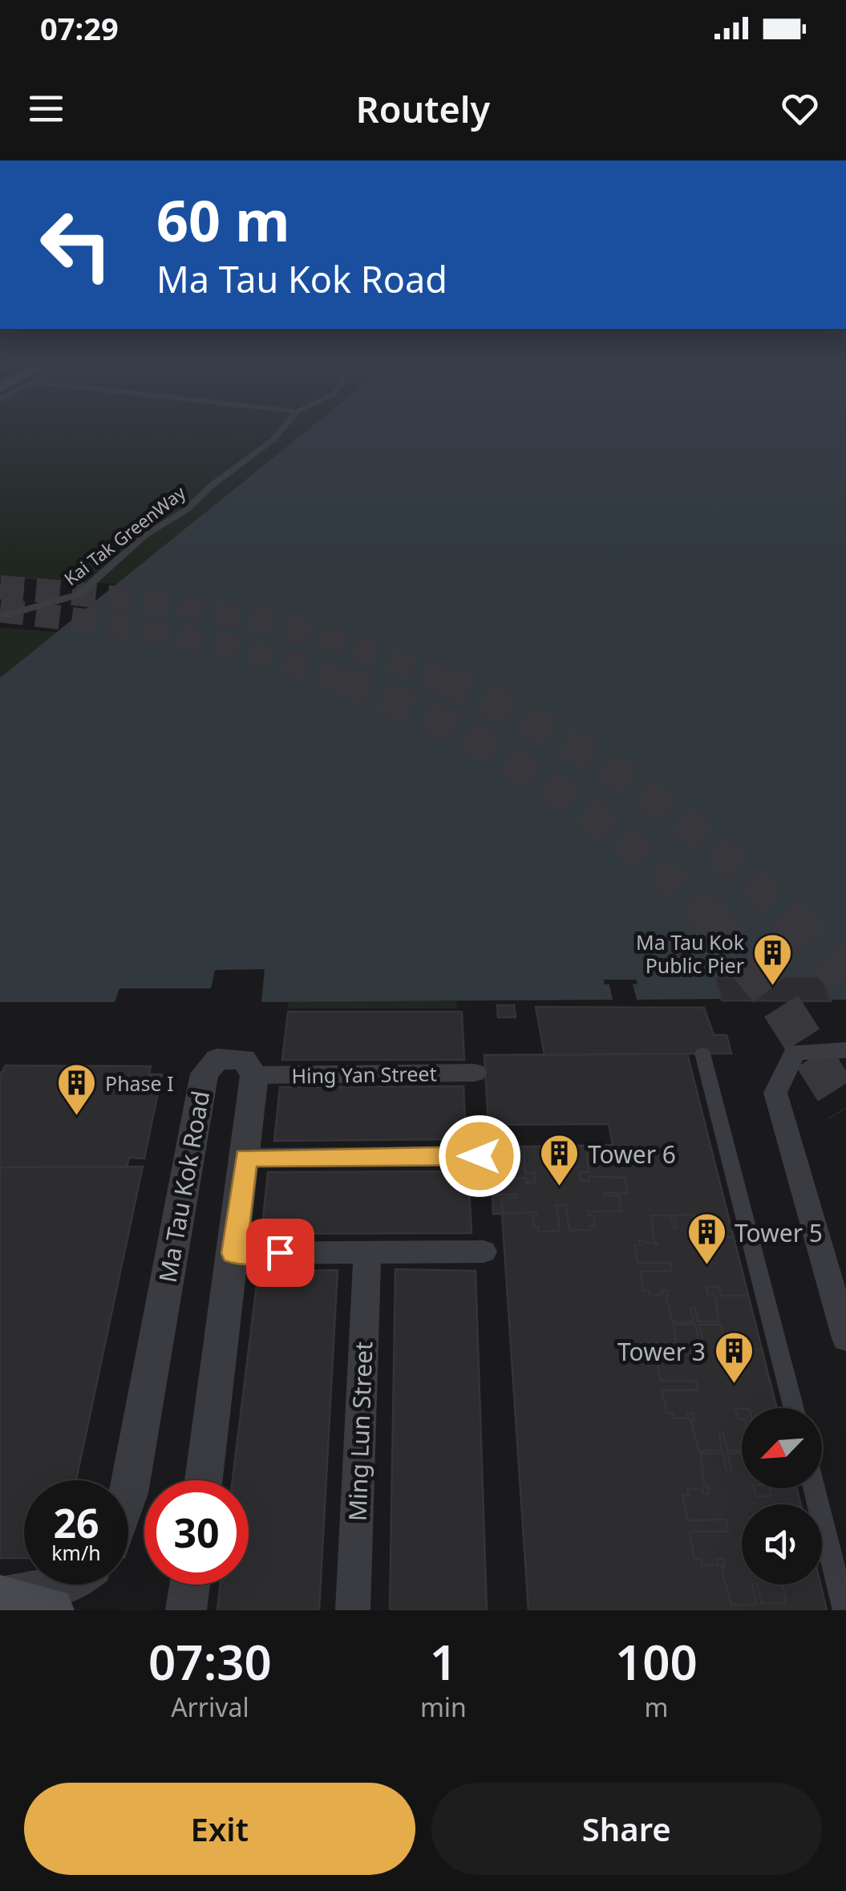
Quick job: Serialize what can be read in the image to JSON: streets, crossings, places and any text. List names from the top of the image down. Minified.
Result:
{"streets":{"street":["Kai Tak GreenWay","Hing Yan Street","Ma Tau Kok Road","Ming Lun Street"]},"crossings":[["Hing Yan Street","Ma Tau Kok Road"]],"places":{"building":["Ma Tau Kok Public Pier","Phase I","Tower 6","Tower 5","Tower 3"]},"north":"bottom left","page":{"status":"07:29","header":"Routely","turn":["60 m","Ma Tau Kok Road"],"speed":"26 km/h","limit":"30","eta":["07:30","Arrival","1","min","100","m"],"buttons":["Exit","Share"]}}
